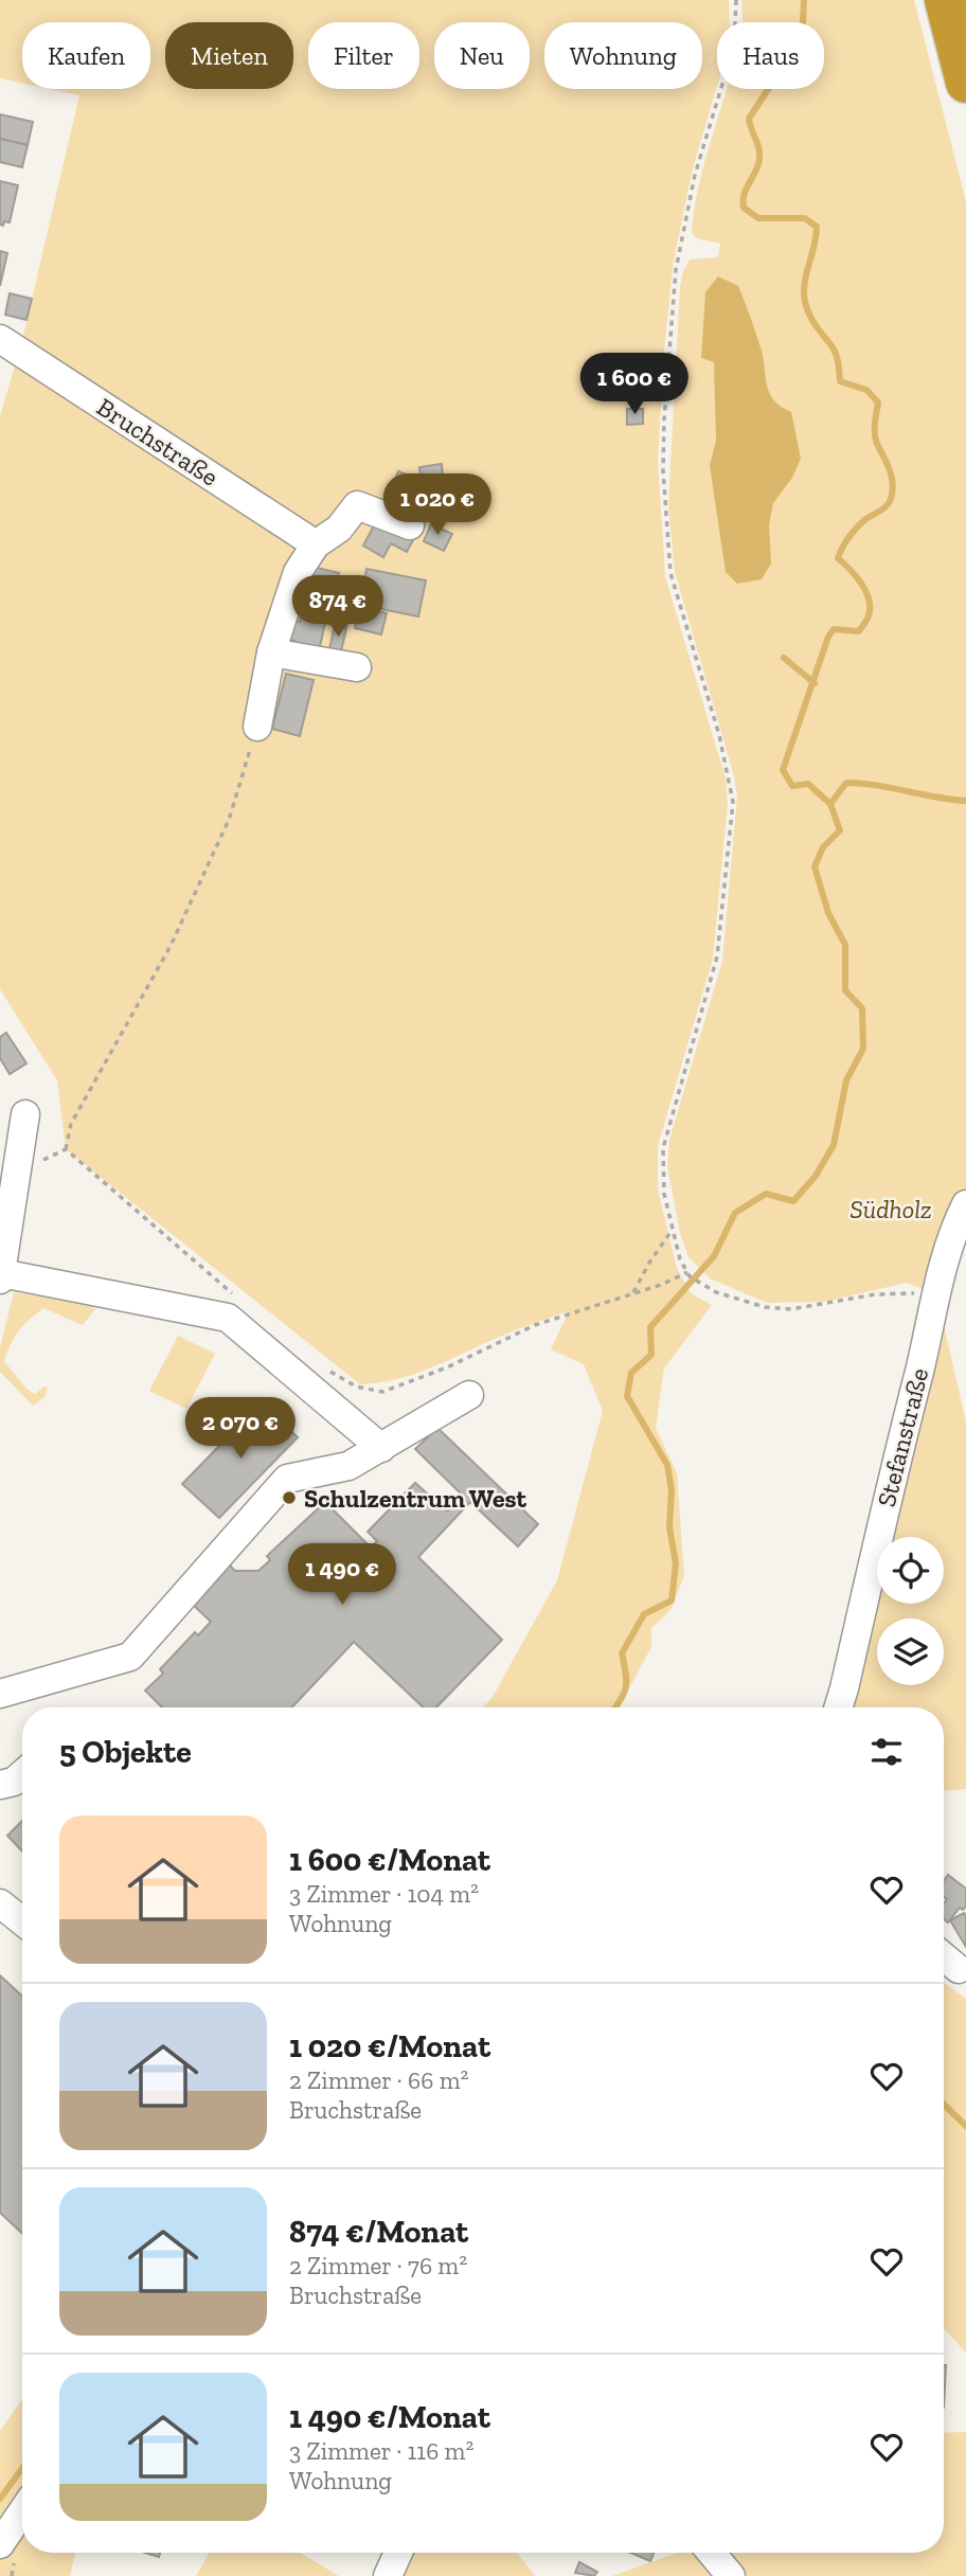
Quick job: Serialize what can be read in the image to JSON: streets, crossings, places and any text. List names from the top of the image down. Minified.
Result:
{"streets":{"street":["Bruchstraße","Stefanstraße"]},"parks":["Südholz"],"places":["Schulzentrum West"],"page":{"chip":["Kaufen","Mieten","Filter","Neu","Wohnung","Haus"],"price":["1 600 €","1 020 €","874 €","2 070 €","1 490 €"],"heading":"5 Objekte","list":[{"name":"1 600 €/Monat","note":"3 Zimmer · 104 m² · Wohnung"},{"name":"1 020 €/Monat","note":"2 Zimmer · 66 m² · Bruchstraße"},{"name":"874 €/Monat","note":"2 Zimmer · 76 m² · Bruchstraße"},{"name":"1 490 €/Monat","note":"3 Zimmer · 116 m² · Wohnung"}]}}
